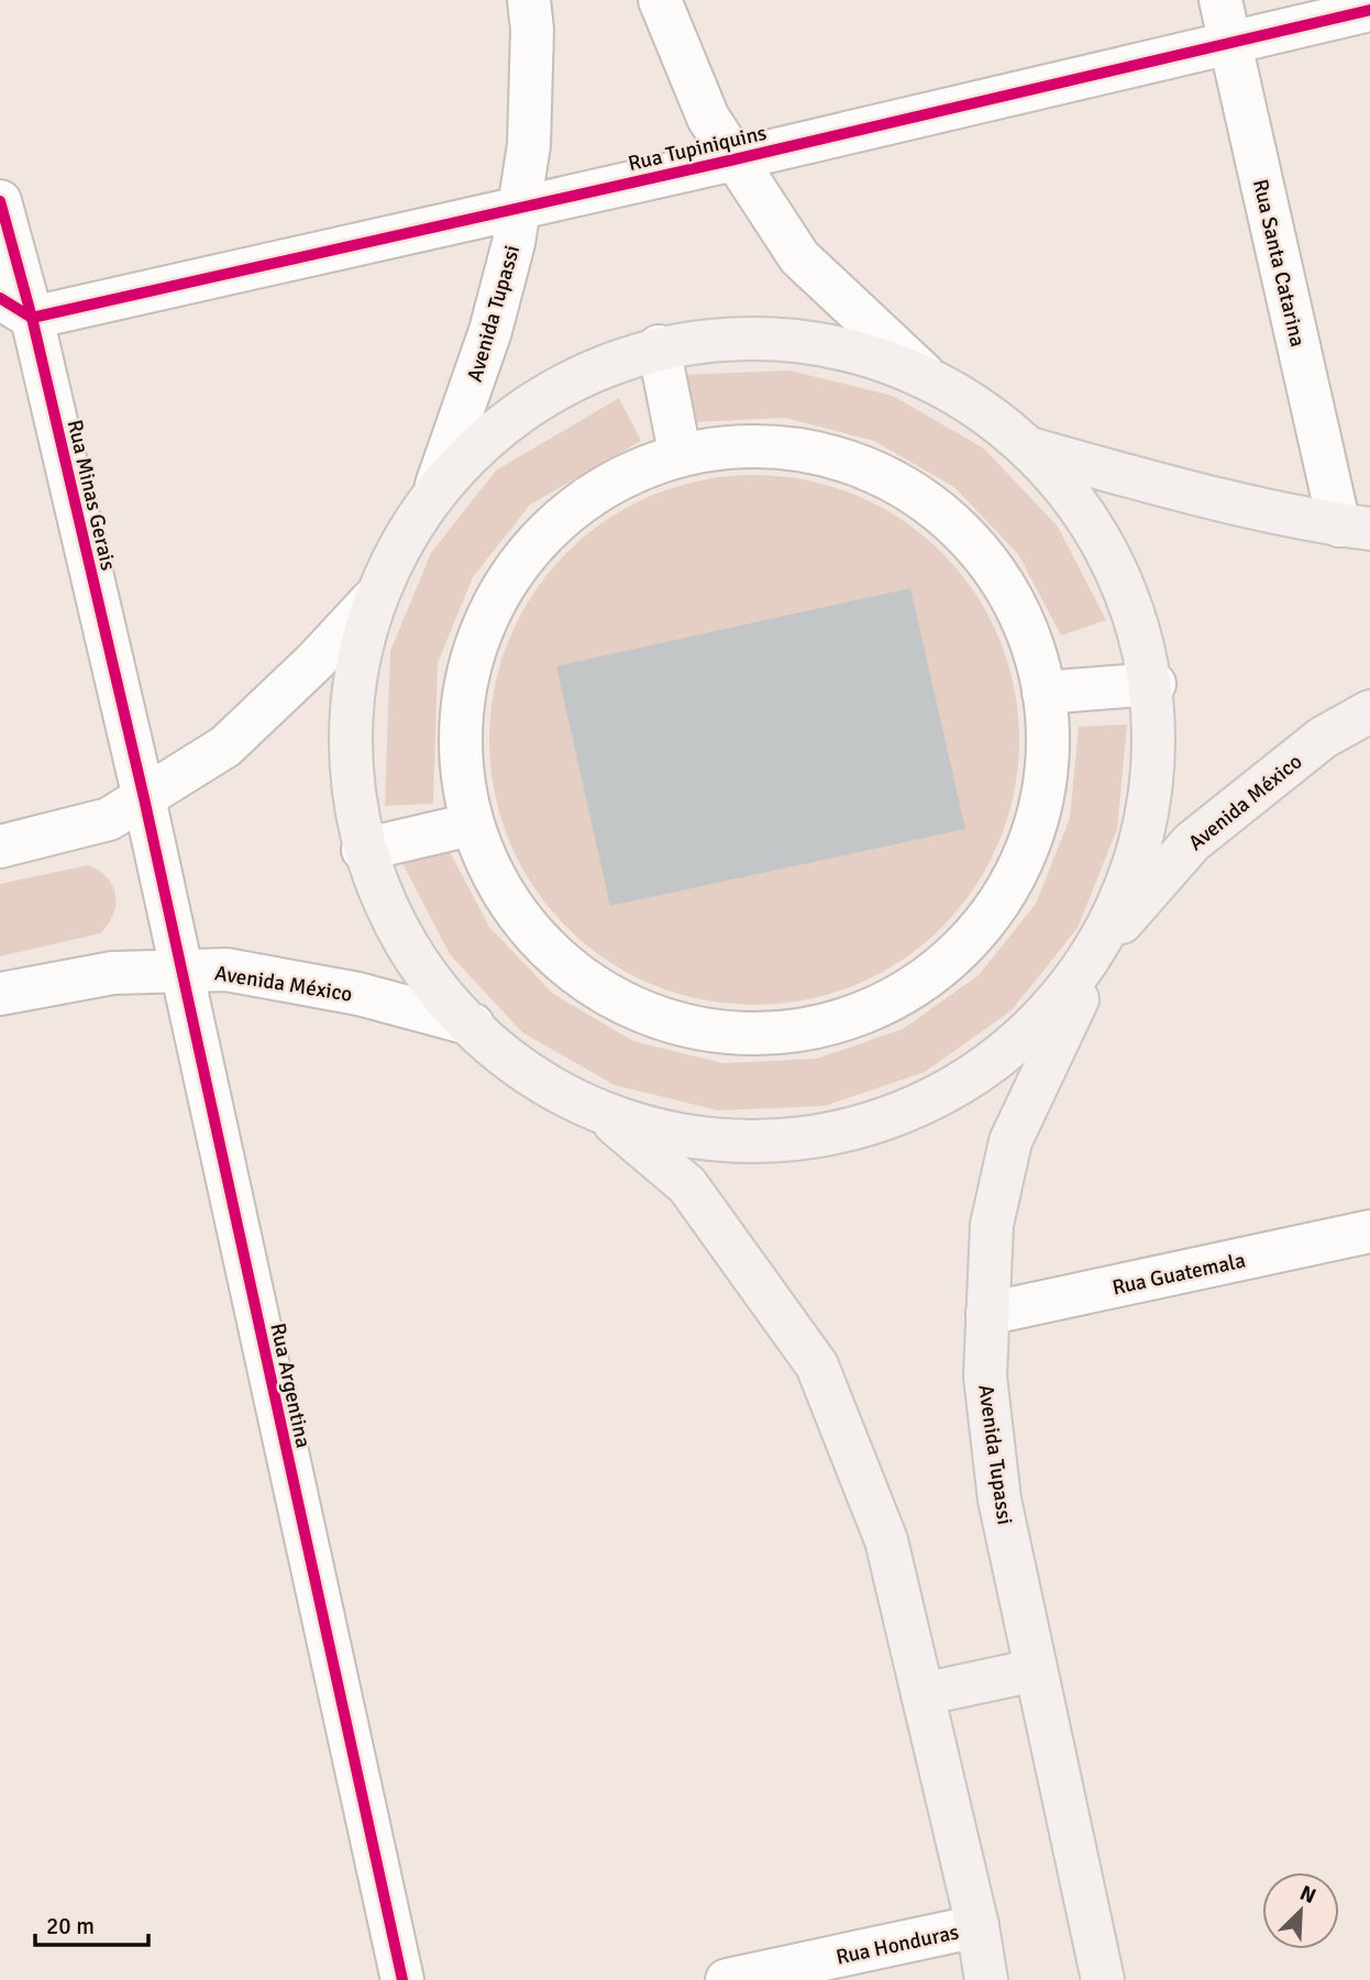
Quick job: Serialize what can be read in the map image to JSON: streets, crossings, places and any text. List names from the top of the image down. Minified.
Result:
{"streets":{"main road":["Avenida Tupassi","Avenida México"],"street":["Rua Tupiniquins","Rua Santa Catarina","Rua Minas Gerais","Rua Guatemala","Rua Argentina","Rua Honduras"]},"crossings":[["Rua Tupiniquins","Rua Santa Catarina"],["Rua Tupiniquins","Avenida Tupassi"],["Rua Tupiniquins","Rua Minas Gerais"],["Avenida Tupassi","Avenida México"],["Avenida Tupassi","Rua Guatemala"],["Rua Minas Gerais","Rua Argentina"],["Avenida México","Rua Argentina"]],"scale_bar":"20 m","north":"top right"}
